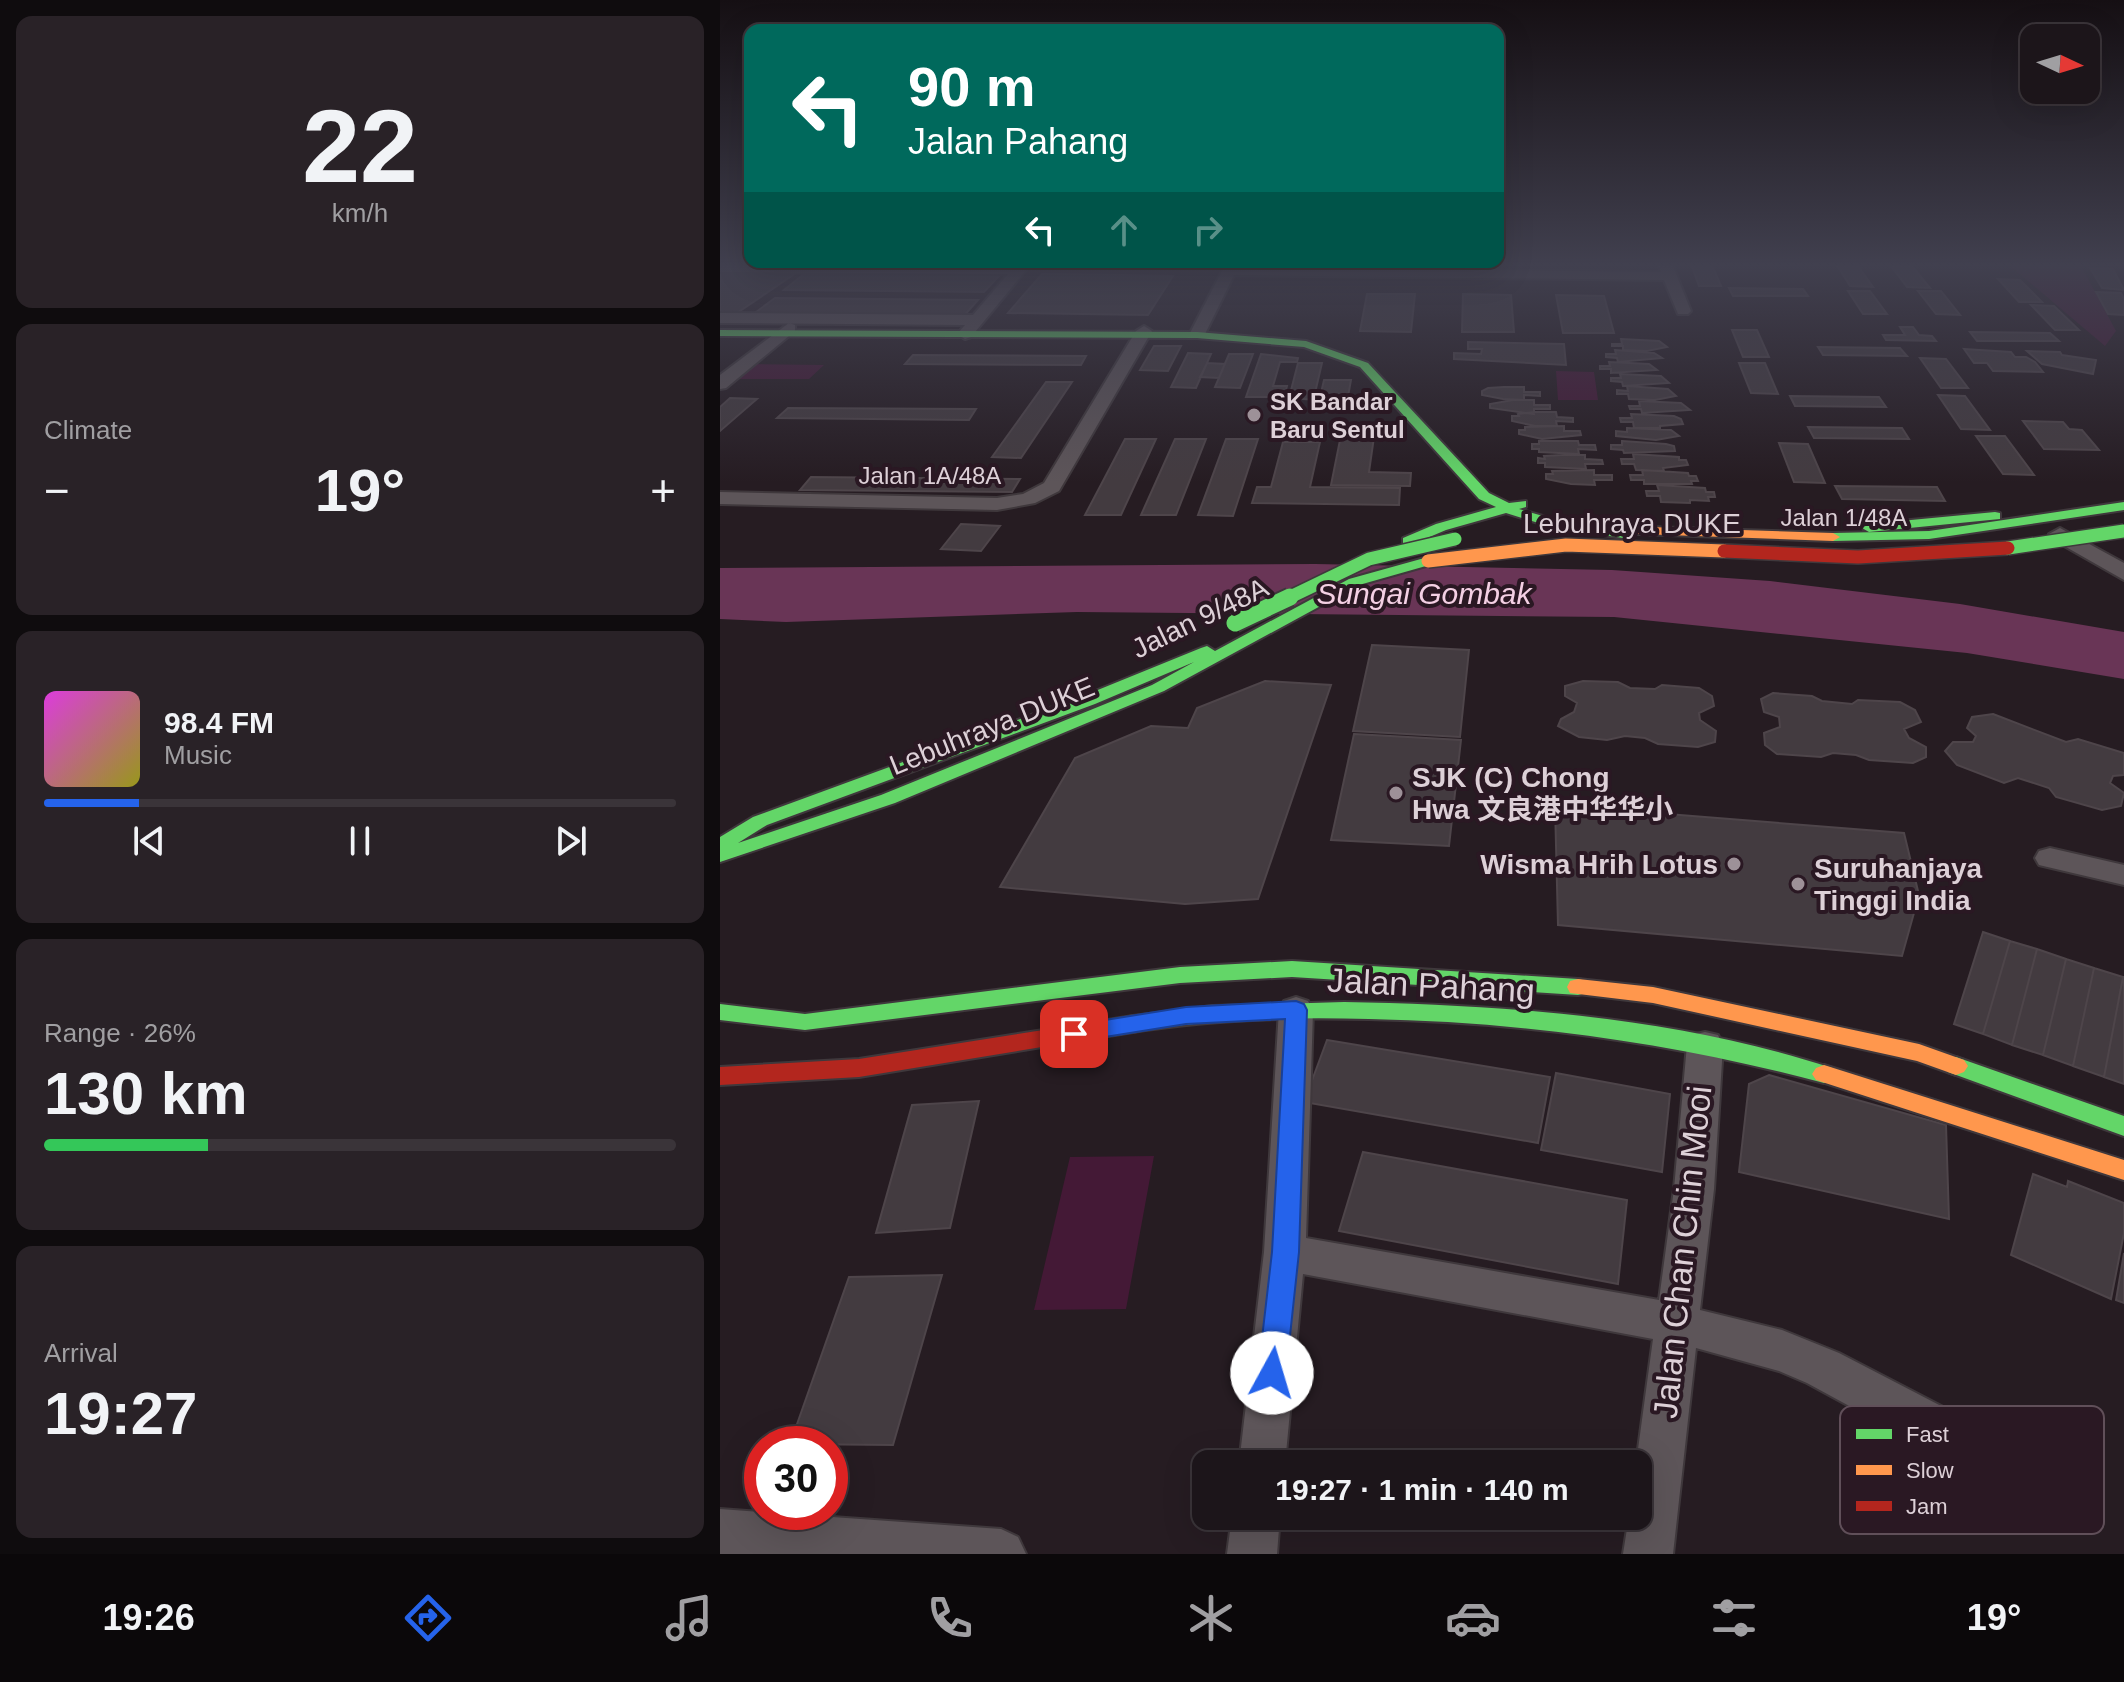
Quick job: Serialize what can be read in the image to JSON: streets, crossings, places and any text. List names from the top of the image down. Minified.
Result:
{"streets":{"main road":["Jalan 1/48A","Lebuhraya DUKE","Jalan 9/48A","Jalan Pahang"],"street":["Jalan 1A/48A","Jalan Chan Chin Mooi"]},"crossings":[["Jalan 1/48A","Jalan 9/48A"],["Lebuhraya DUKE","Jalan 9/48A"],["Jalan Pahang","Jalan Chan Chin Mooi"]],"water":["Sungai Gombak"],"places":["SK Bandar Baru Sentul","SJK (C) Chong Hwa 文良港中华华小","Wisma Hrih Lotus","Suruhanjaya Tinggi India"],"legend":["Fast","Slow","Jam"],"north":"right","page":{"tile":[["22","km/h"],"Climate",["Range · 26%","130 km"],["Arrival","19:27"]],"turn":["90 m","Jalan Pahang"],"heat":["−","19°","+"],"song":["98.4 FM","Music"],"limit":"30","trip":"19:27 · 1 min · 140 m","tabs":["19:26","19°"]}}
